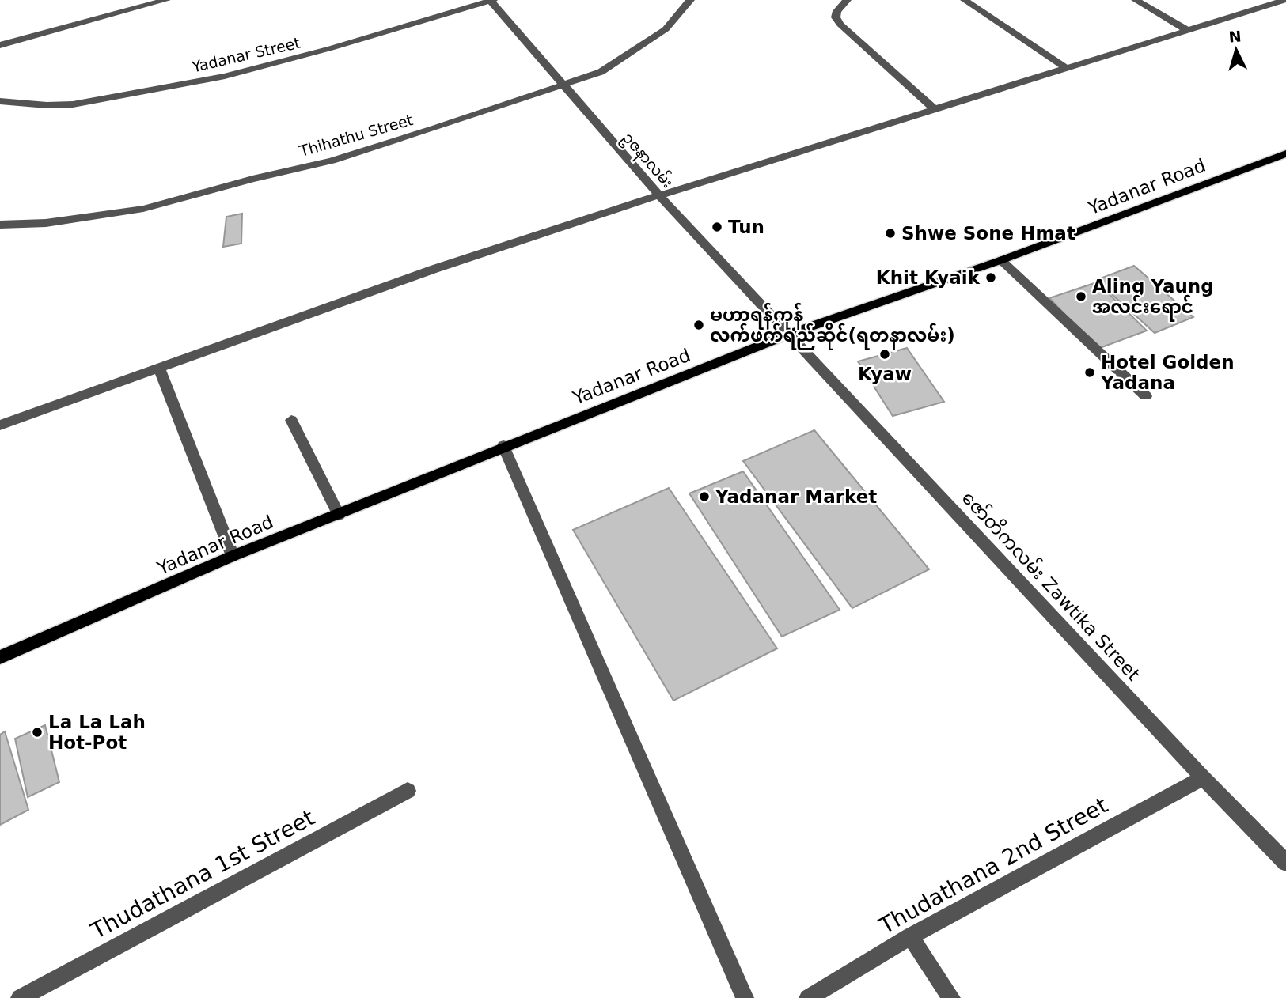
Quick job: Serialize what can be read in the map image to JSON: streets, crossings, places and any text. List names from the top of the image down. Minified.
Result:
{"streets":{"main road":["Yadanar Road"],"street":["Yadanar Street","Thihathu Street","ဥဇနာလမ်း","ဇော်တိကလမ်း Zawtika Street","Thudathana 2nd Street","Thudathana 1st Street"]},"crossings":[["Yadanar Street","ဥဇနာလမ်း"],["Thihathu Street","ဥဇနာလမ်း"],["ဥဇနာလမ်း","Yadanar Road"],["ဥဇနာလမ်း","ဇော်တိကလမ်း Zawtika Street"],["Yadanar Road","ဇော်တိကလမ်း Zawtika Street"],["ဇော်တိကလမ်း Zawtika Street","Thudathana 2nd Street"]],"places":["Tun","Shwe Sone Hmat","Khit Kyaik","Aling Yaung အလင်းရောင်","မဟာရန်ကုန် လက်ဖက်ရည်ဆိုင်(ရတနာလမ်း)","Kyaw","Hotel Golden Yadana","Yadanar Market","La La Lah Hot-Pot"],"north":"top"}
